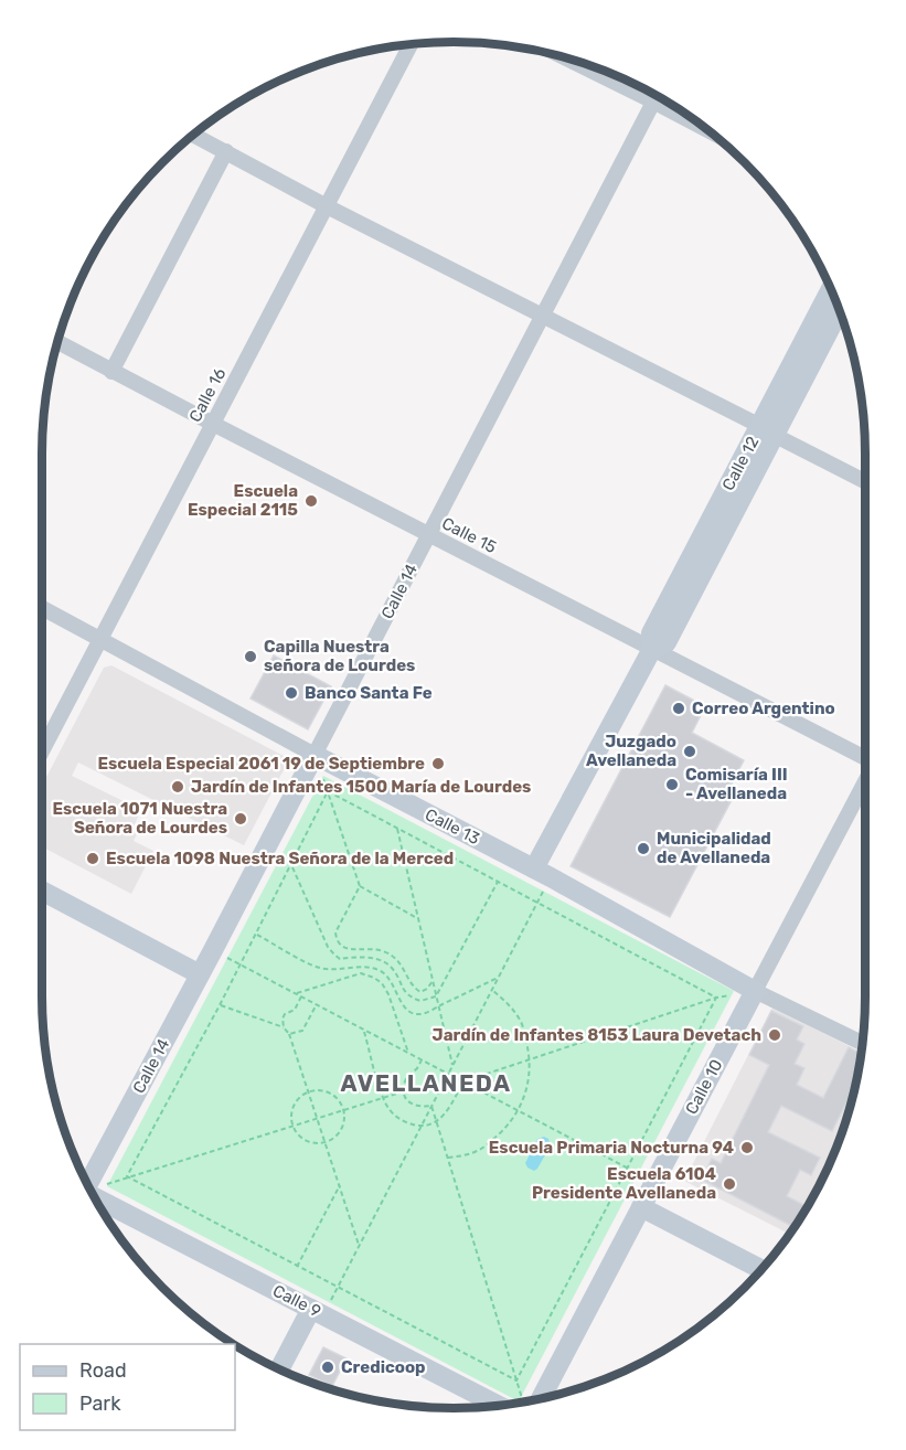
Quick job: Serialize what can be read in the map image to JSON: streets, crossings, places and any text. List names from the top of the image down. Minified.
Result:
{"streets":{"street":["Calle 16","Calle 12","Calle 15","Calle 14","Calle 13","Calle 10","Calle 9"]},"crossings":[["Calle 16","Calle 15"],["Calle 16","Calle 13"],["Calle 12","Calle 15"],["Calle 12","Calle 13"],["Calle 15","Calle 14"],["Calle 14","Calle 13"],["Calle 13","Calle 10"]],"districts":["AVELLANEDA"],"places":["Escuela Especial 2115","Capilla Nuestra señora de Lourdes","Banco Santa Fe","Correo Argentino","Juzgado Avellaneda","Escuela Especial 2061 19 de Septiembre","Comisaría III - Avellaneda","Jardín de Infantes 1500 María de Lourdes","Escuela 1071 Nuestra Señora de Lourdes","Municipalidad de Avellaneda","Escuela 1098 Nuestra Señora de la Merced","Jardín de Infantes 8153 Laura Devetach","Escuela Primaria Nocturna 94","Escuela 6104 Presidente Avellaneda","Credicoop"],"legend":["Road","Park"]}
